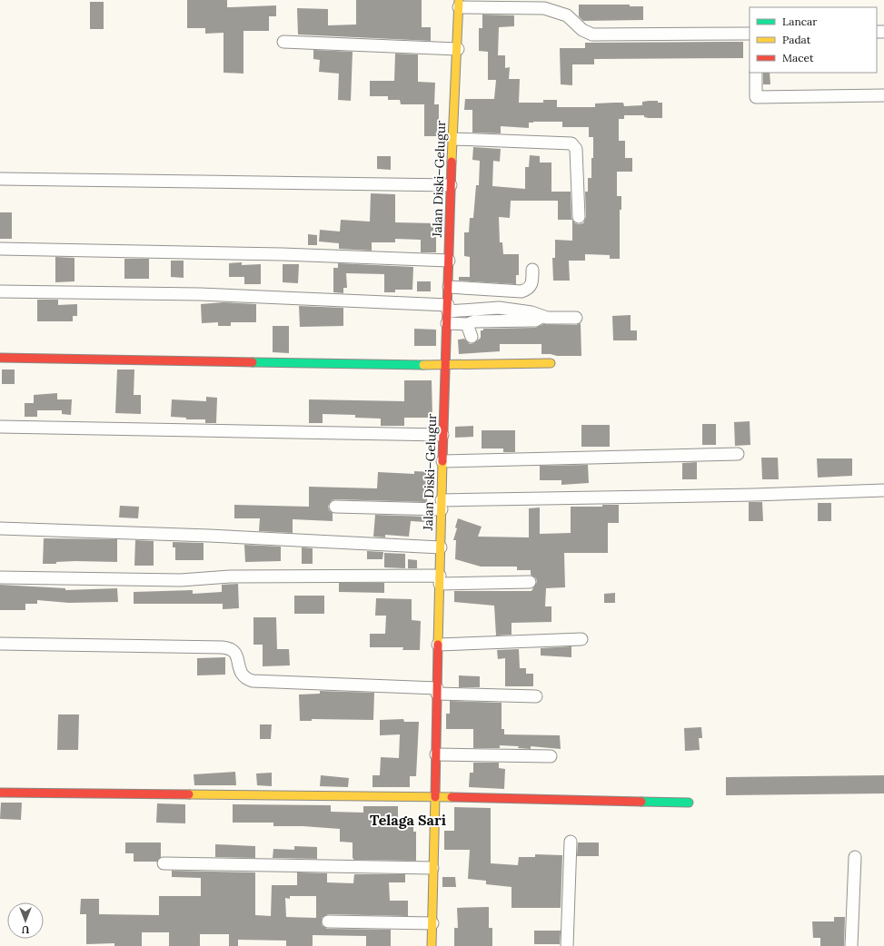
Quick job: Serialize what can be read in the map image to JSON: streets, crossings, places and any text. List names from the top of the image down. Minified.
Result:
{"streets":{"street":["Jalan Diski–Gelugur"]},"districts":["Telaga Sari"],"legend":["Lancar","Padat","Macet"],"north":"bottom"}
